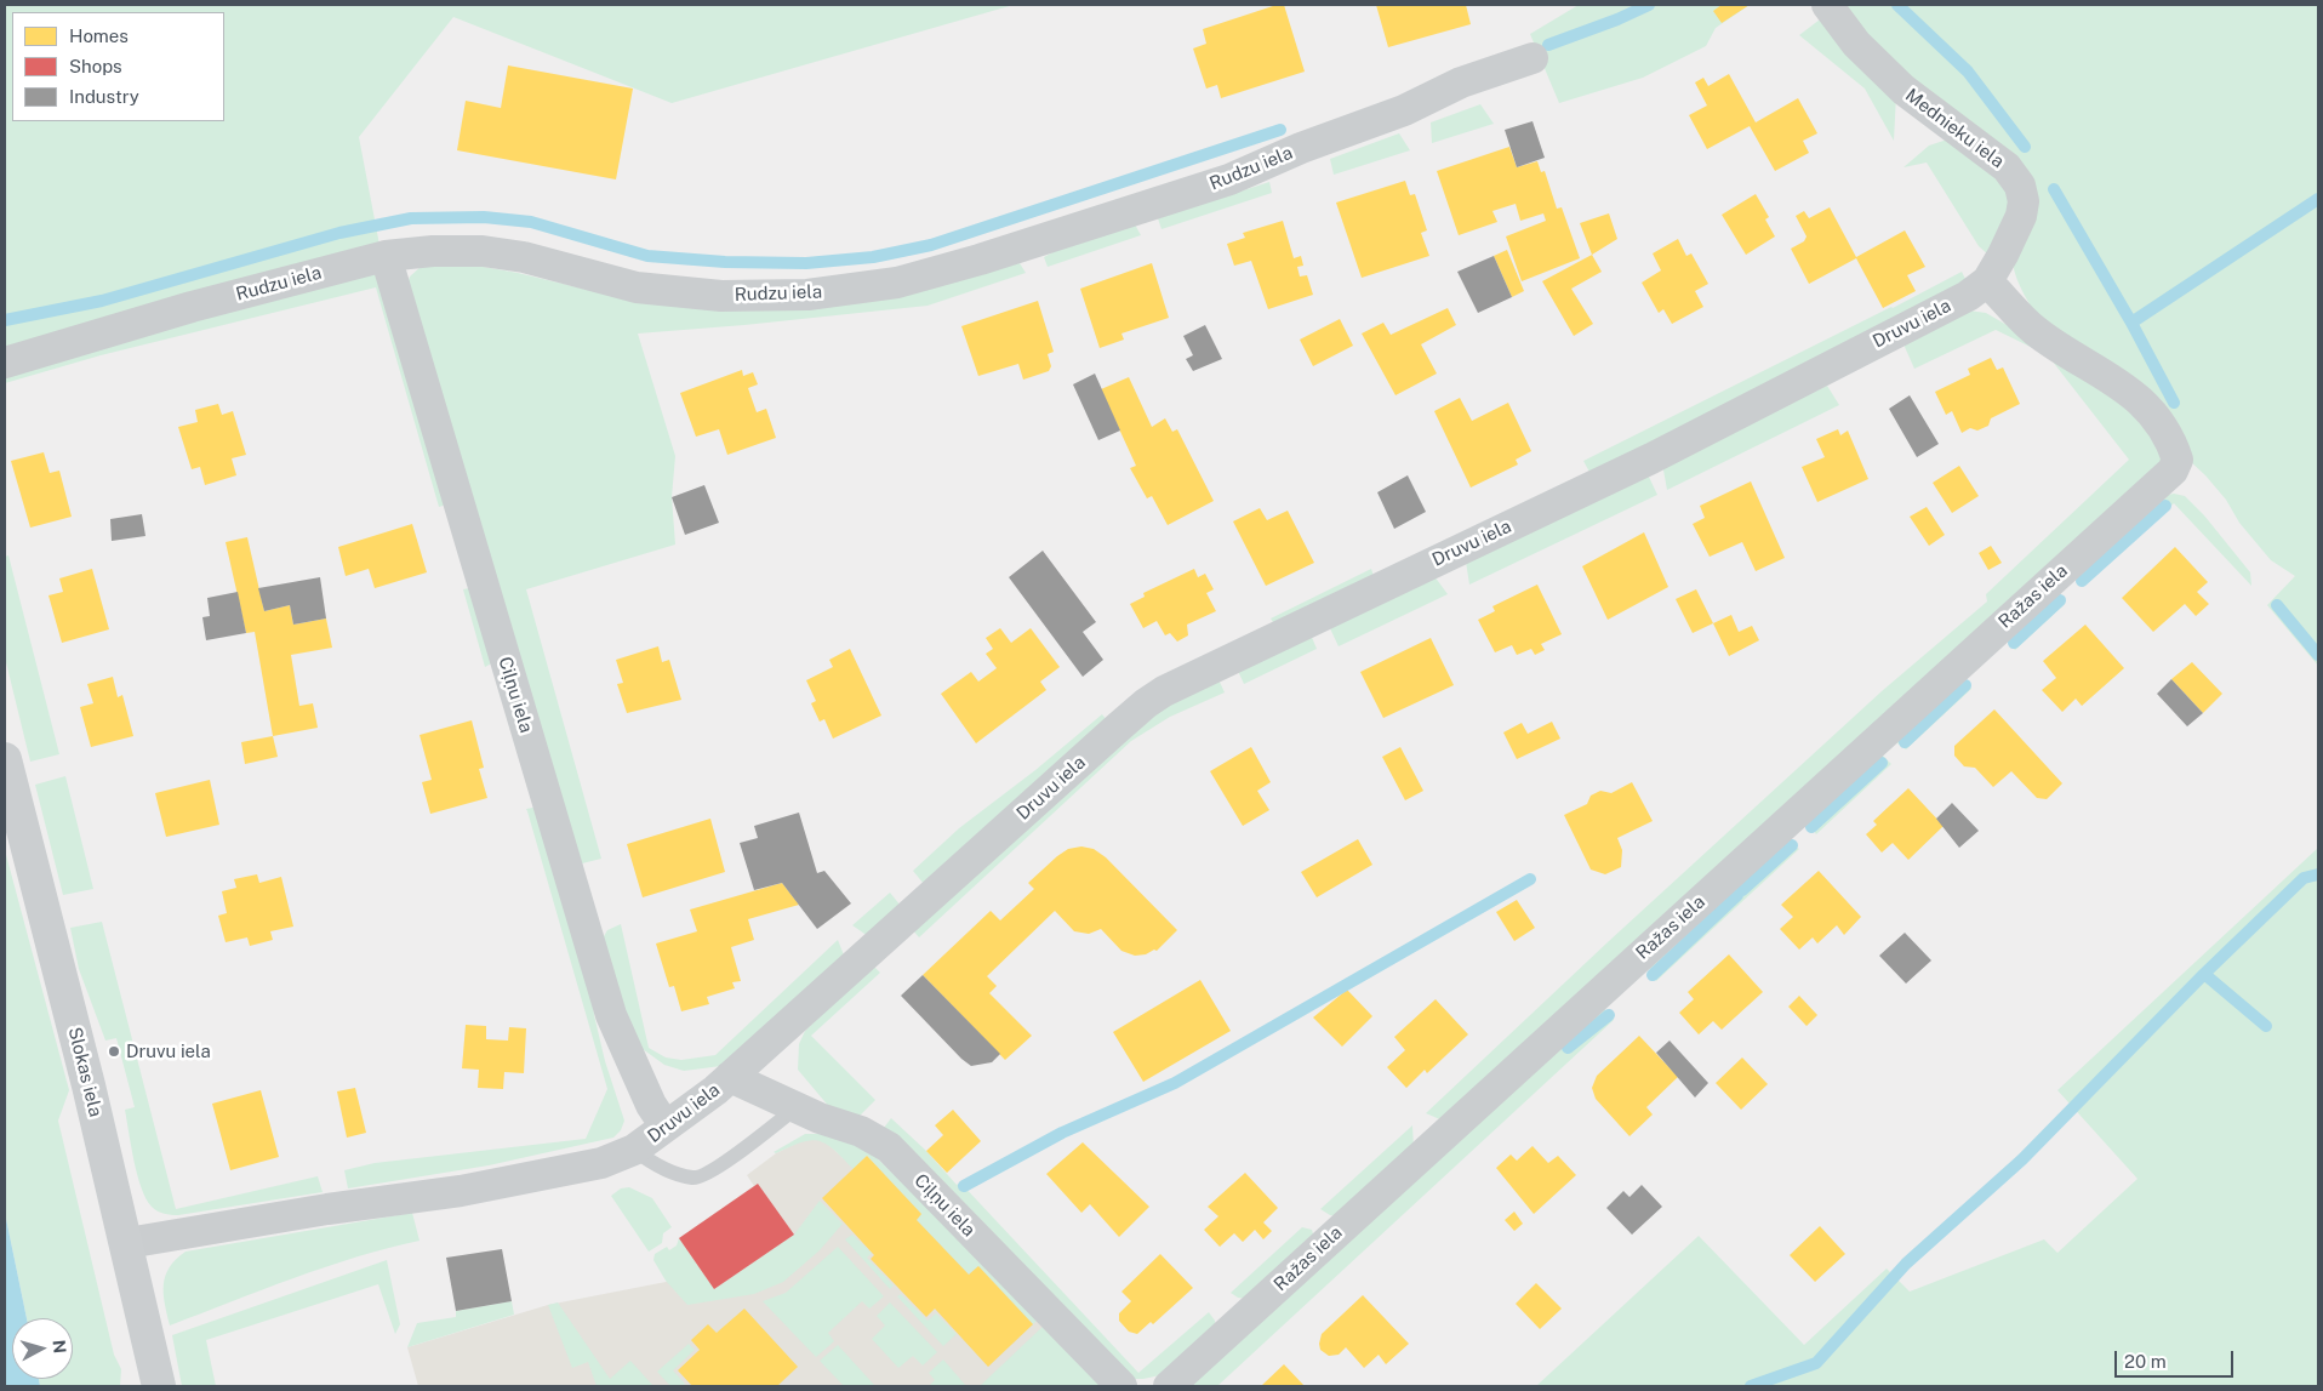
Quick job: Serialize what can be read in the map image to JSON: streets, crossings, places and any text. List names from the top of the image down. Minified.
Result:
{"streets":{"main road":["Slokas iela"],"street":["Mednieku iela","Rudzu iela","Druvu iela","Ražas iela","Ciļņu iela"]},"crossings":[["Mednieku iela","Druvu iela"],["Mednieku iela","Ražas iela"],["Rudzu iela","Ciļņu iela"],["Druvu iela","Ražas iela"],["Druvu iela","Ciļņu iela"],["Druvu iela","Slokas iela"]],"places":["Druvu iela"],"legend":["Homes","Shops","Industry"],"scale_bar":"20 m","north":"right"}
